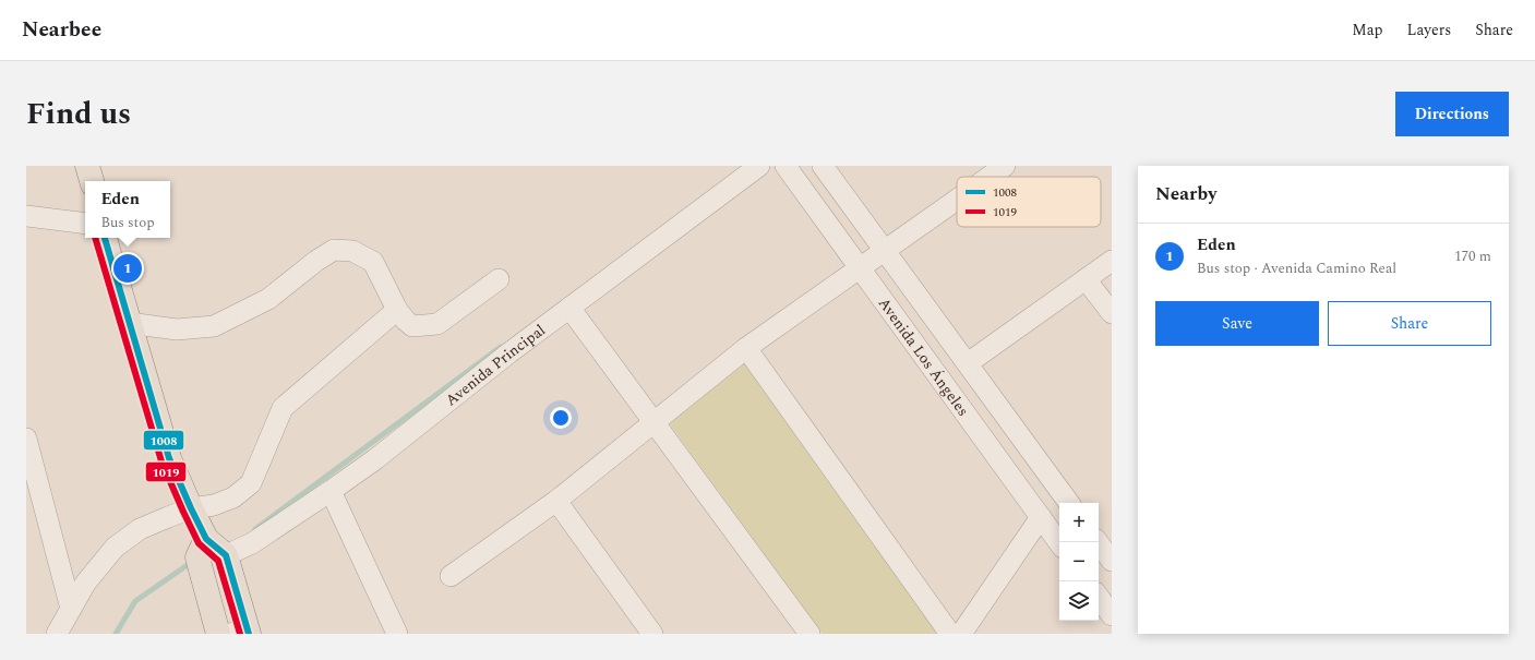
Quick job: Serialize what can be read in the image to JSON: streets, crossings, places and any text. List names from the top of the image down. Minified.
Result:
{"streets":{"street":["Avenida Los Ángeles","Avenida Principal"]},"lines":["transit line 1008","transit line 1019"],"legend":["1008","1019"],"page":{"header":"Nearbee","nav":["Map","Layers","Share"],"title":"Find us","buttons":["Directions",["Save","Share"]],"heading":"Nearby","popup":["Eden","Bus stop"],"list":[{"mark":"1","name":"Eden","note":"Bus stop · Avenida Camino Real","value":"170 m"}],"pins":"1","map_buttons":["+","−"]}}
